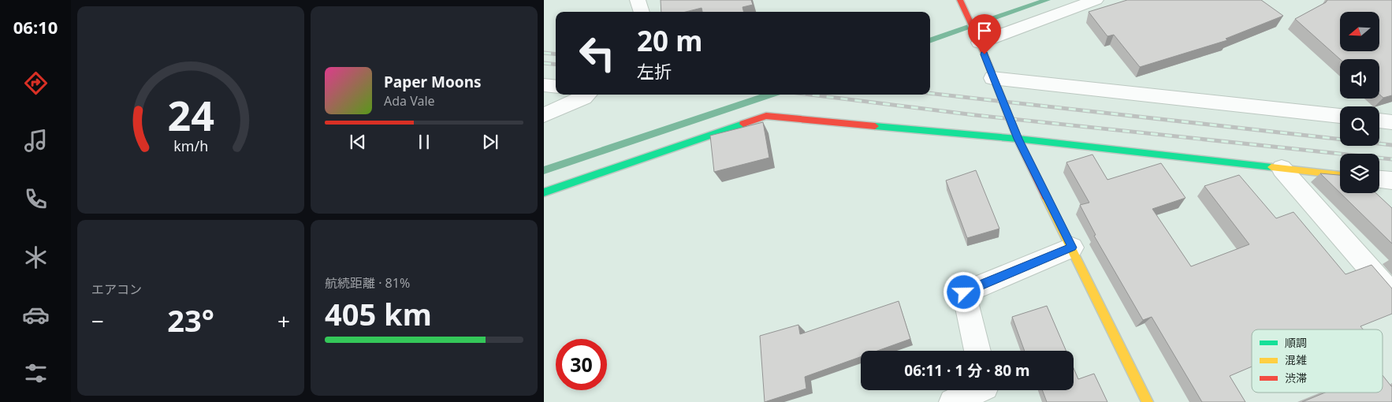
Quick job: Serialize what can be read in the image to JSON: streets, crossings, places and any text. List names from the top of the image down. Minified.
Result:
{"legend":["順調","混雑","渋滞"],"north":"left","page":{"tabs":"06:10","turn":["20 m","左折"],"song":["Paper Moons","Ada Vale"],"tile":["エアコン",["航続距離 · 81%","405 km"]],"heat":["−","23°","+"],"limit":"30","trip":"06:11 · 1 分 · 80 m","gauge":["24","km/h"]}}
